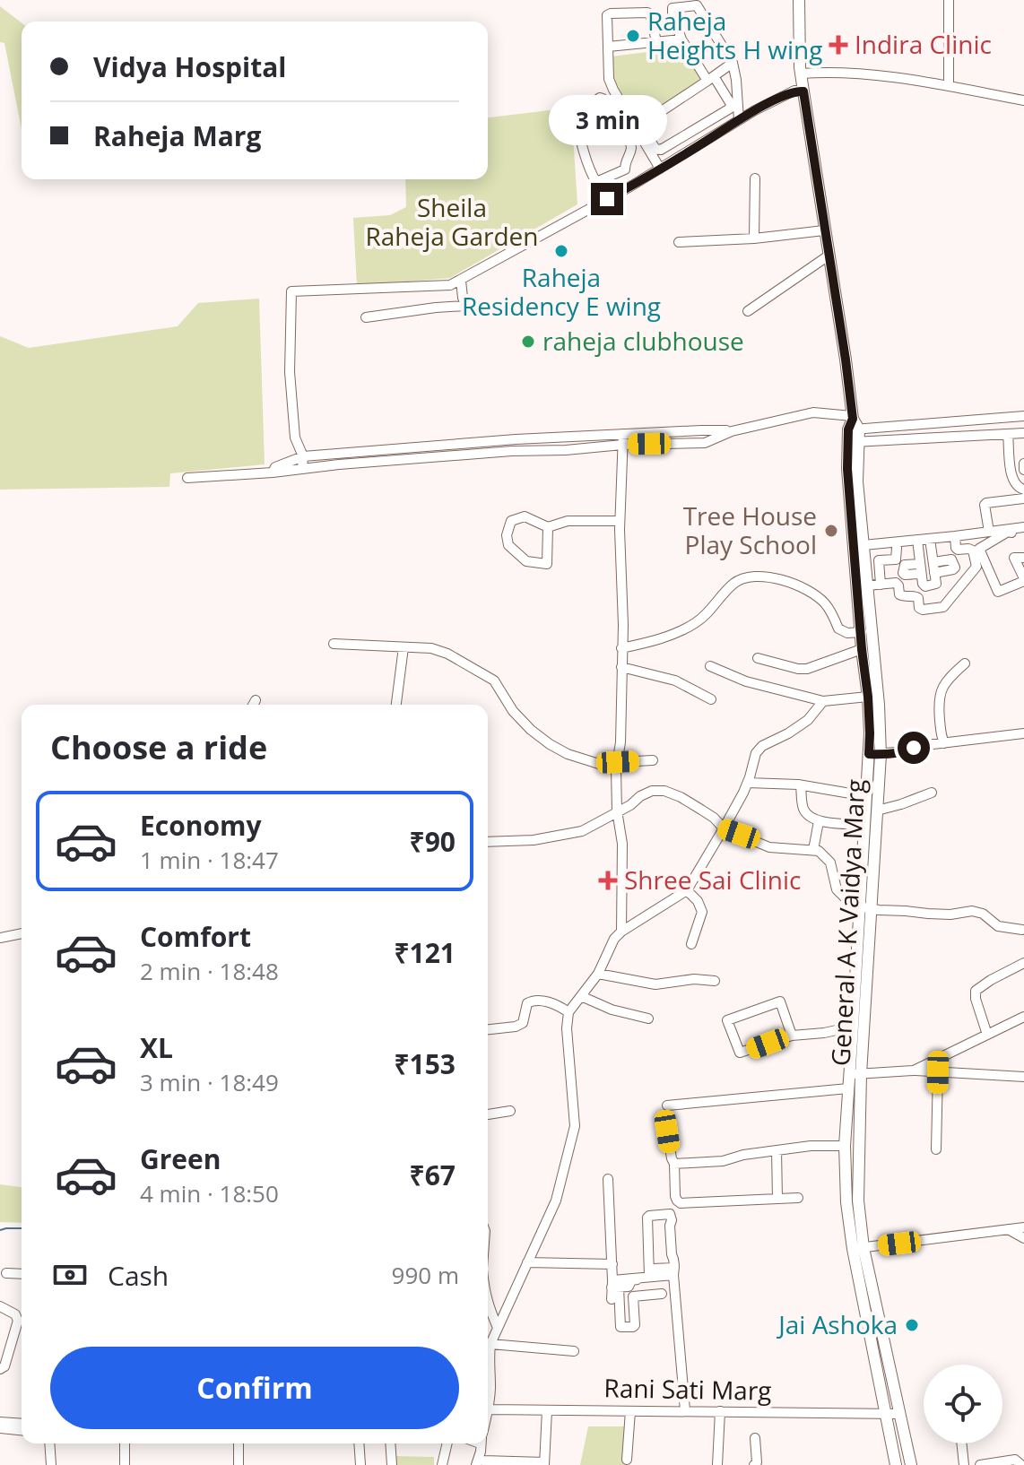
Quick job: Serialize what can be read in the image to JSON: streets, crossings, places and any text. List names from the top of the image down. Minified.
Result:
{"streets":{"main road":["General A K Vaidya Marg"],"street":["Rani Sati Marg"]},"crossings":[["General A K Vaidya Marg","Rani Sati Marg"]],"parks":["Sheila Raheja Garden"],"places":{"other":["Raheja Heights H wing","Raheja Residency E wing","raheja clubhouse","Tree House Play School","Jai Ashoka"],"health":["Indira Clinic","Shree Sai Clinic"]},"page":{"banner":["Vidya Hospital","Raheja Marg"],"bubble":"3 min","heading":"Choose a ride","list":[{"name":"Economy","note":"1 min · 18:47","value":"₹90"},{"name":"Comfort","note":"2 min · 18:48","value":"₹121"},{"name":"XL","note":"3 min · 18:49","value":"₹153"},{"name":"Green","note":"4 min · 18:50","value":"₹67"}],"pay":["Cash","990 m"],"buttons":"Confirm"}}
